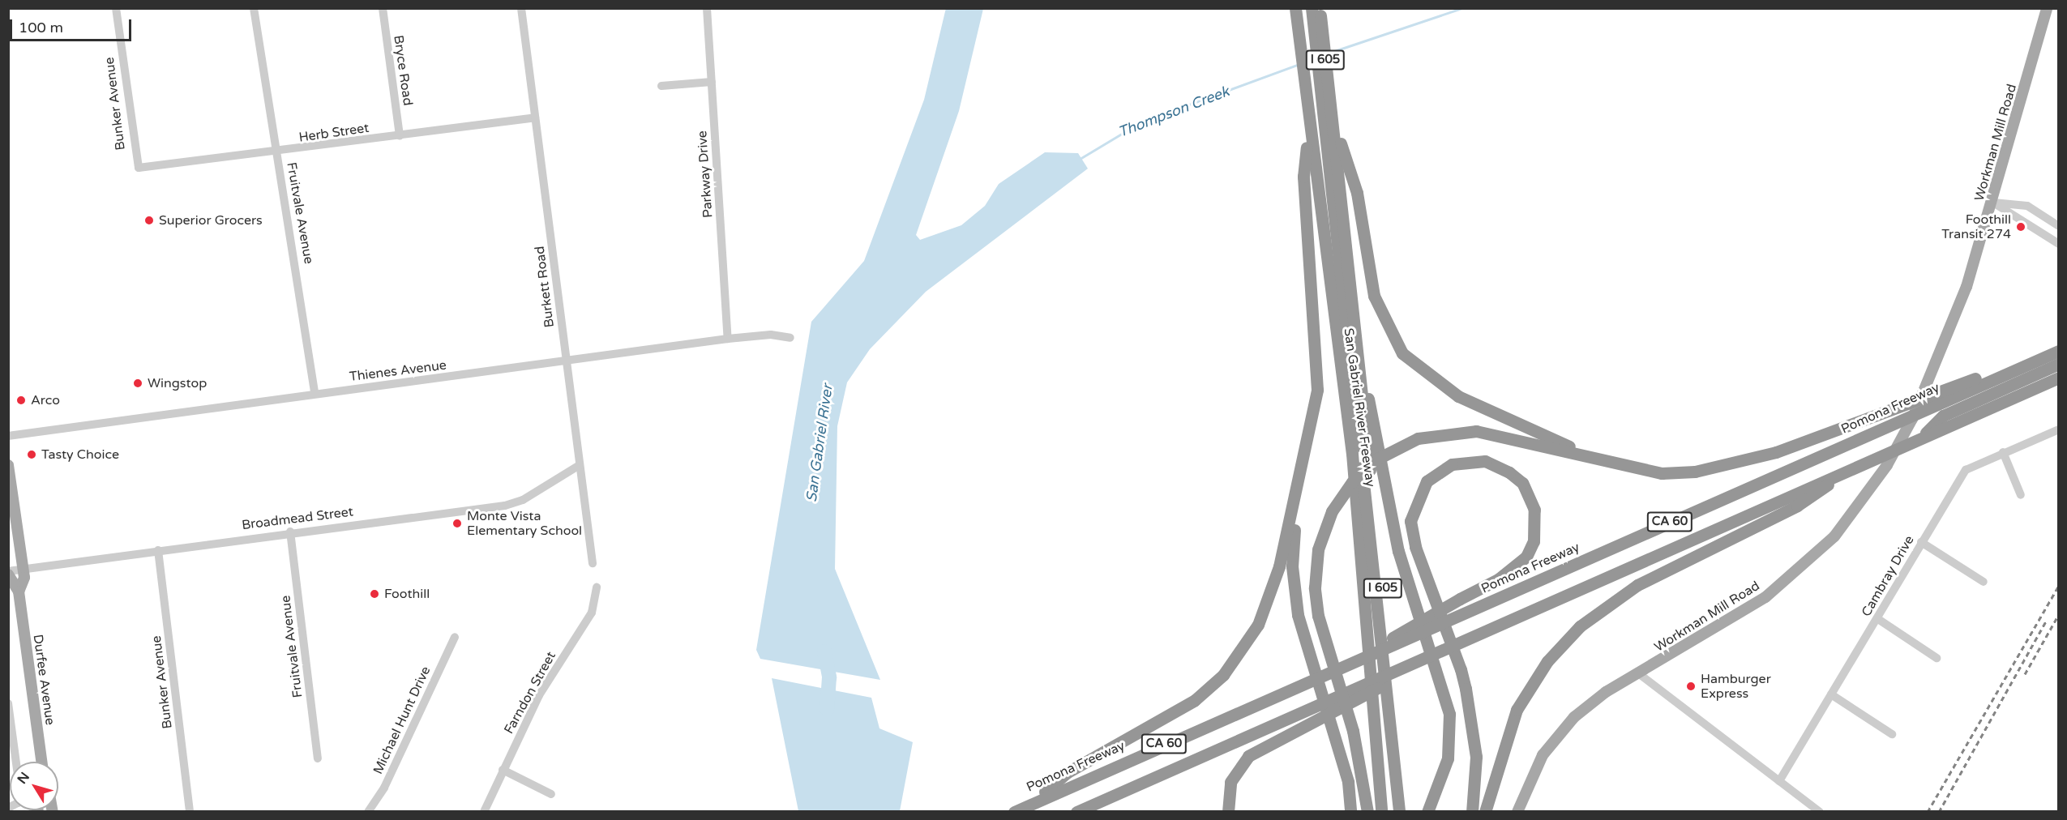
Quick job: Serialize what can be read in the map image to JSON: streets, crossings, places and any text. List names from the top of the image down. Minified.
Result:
{"streets":{"highway":["I 605","San Gabriel River Freeway","Pomona Freeway","CA 60"],"main road":["Workman Mill Road","Durfee Avenue"],"street":["Bryce Road","Bunker Avenue","Herb Street","Parkway Drive","Fruitvale Avenue","Burkett Road","Thienes Avenue","Broadmead Street","Cambray Drive","Farndon Street","Michael Hunt Drive"]},"crossings":[["Bryce Road","Herb Street"],["Bunker Avenue","Herb Street"],["Bunker Avenue","Broadmead Street"],["Herb Street","Fruitvale Avenue"],["Herb Street","Burkett Road"],["Parkway Drive","Thienes Avenue"],["Fruitvale Avenue","Thienes Avenue"],["Fruitvale Avenue","Broadmead Street"],["Burkett Road","Thienes Avenue"],["Burkett Road","Broadmead Street"],["Broadmead Street","Durfee Avenue"]],"water":["Thompson Creek","San Gabriel River"],"places":["Superior Grocers","Foothill Transit 274","Wingstop","Arco","Tasty Choice","Monte Vista Elementary School","Foothill","Hamburger Express"],"scale_bar":"100 m","north":"top left"}
